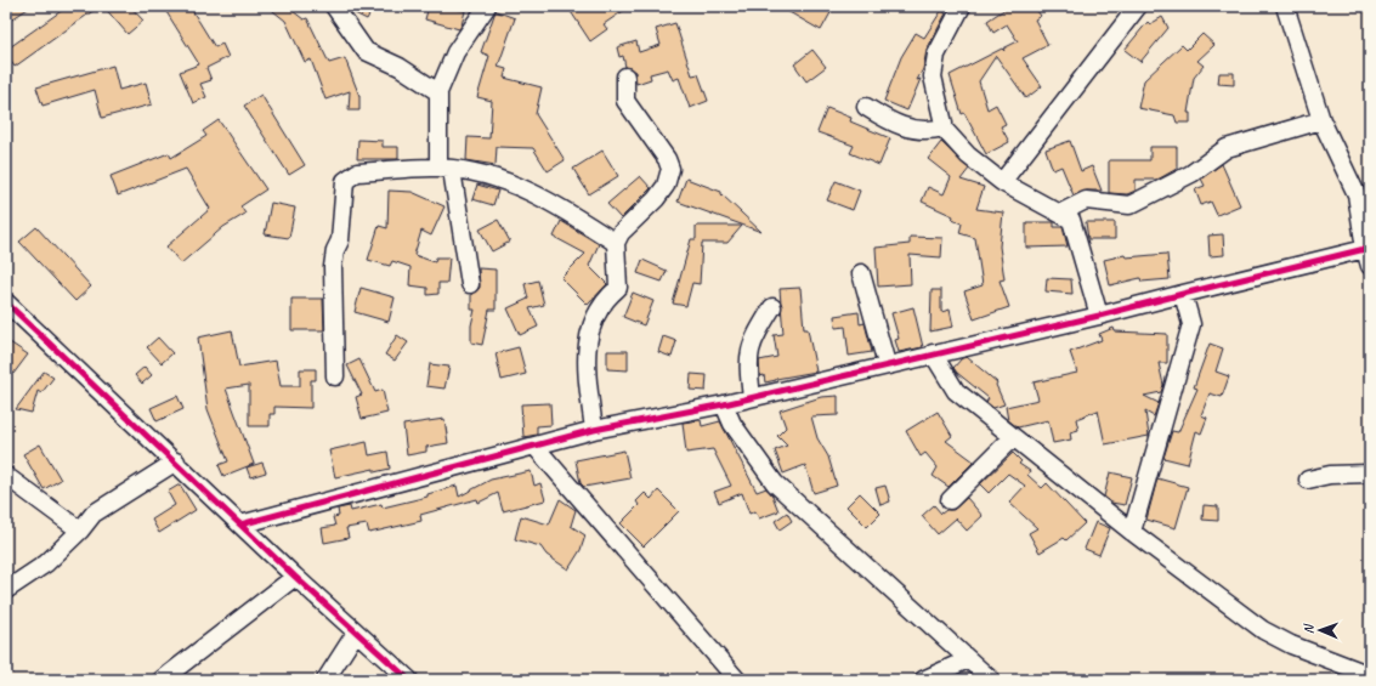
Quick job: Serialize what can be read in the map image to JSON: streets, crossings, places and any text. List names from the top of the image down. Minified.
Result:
{"north":"left"}
